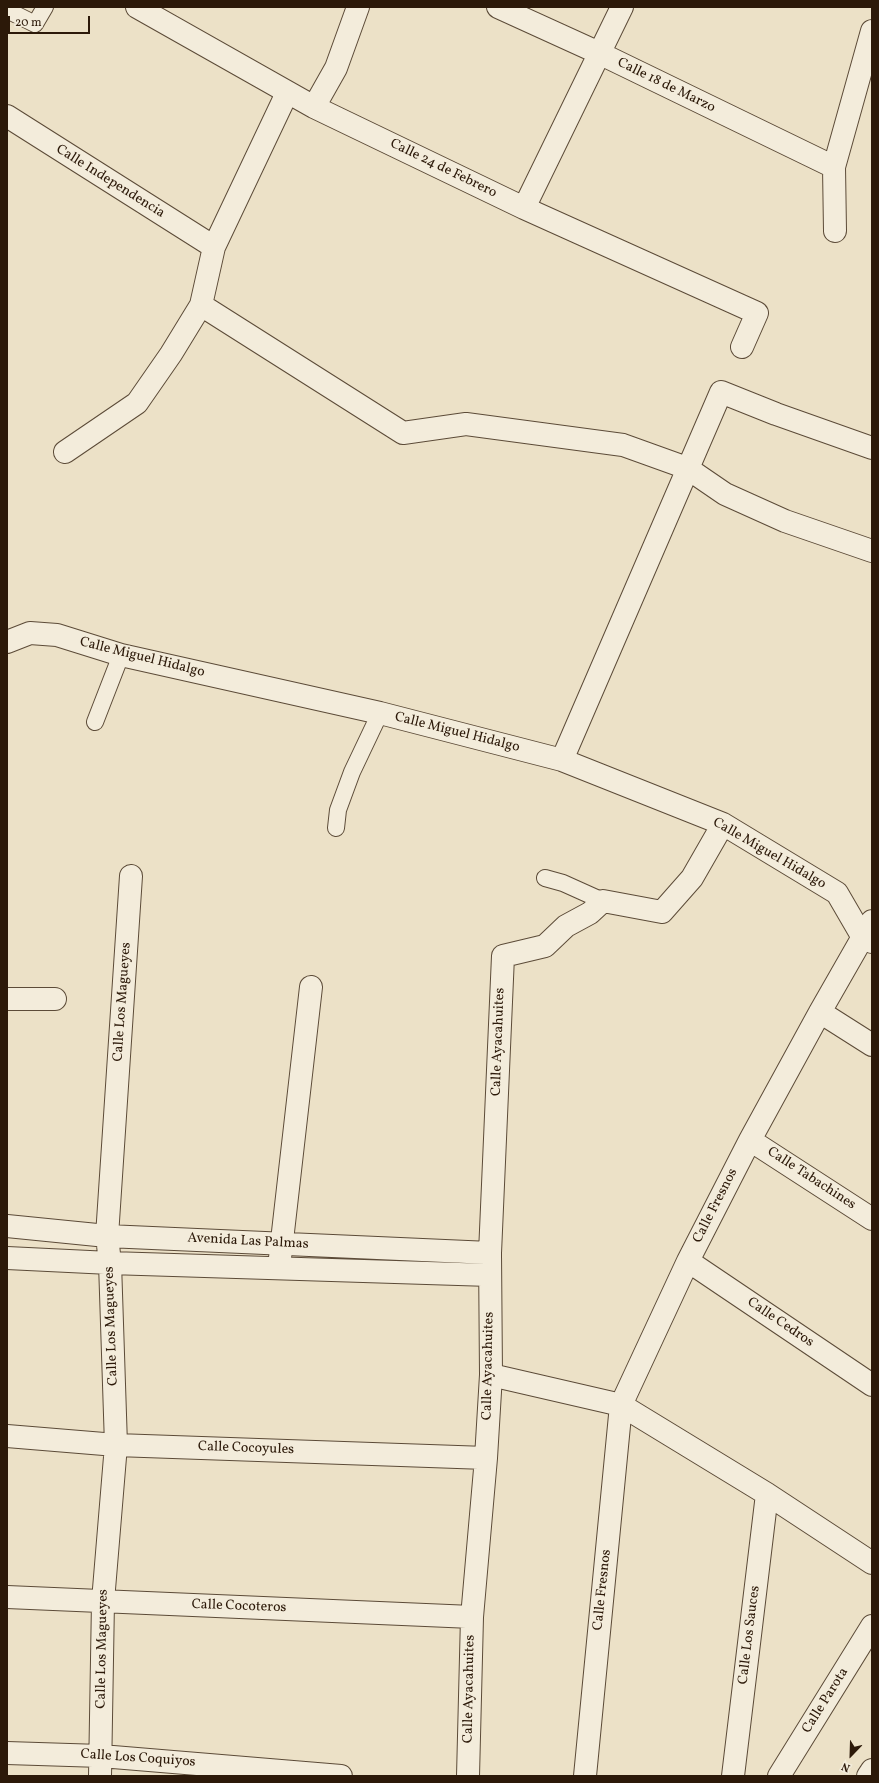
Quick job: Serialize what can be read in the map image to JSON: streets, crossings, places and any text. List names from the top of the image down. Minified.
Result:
{"streets":{"street":["Calle 18 de Marzo","Calle 24 de Febrero","Calle Independencia","Calle Miguel Hidalgo","Calle Los Magueyes","Calle Ayacahuites","Calle Tabachines","Calle Fresnos","Avenida Las Palmas","Calle Cedros","Calle Cocoyules","Calle Cocoteros","Calle Los Sauces","Calle Parota","Calle Los Coquiyos"]},"crossings":[["Calle Miguel Hidalgo","Calle Fresnos"],["Calle Los Magueyes","Avenida Las Palmas"],["Calle Los Magueyes","Calle Cocoyules"],["Calle Los Magueyes","Calle Cocoteros"],["Calle Los Magueyes","Calle Los Coquiyos"],["Calle Ayacahuites","Avenida Las Palmas"],["Calle Ayacahuites","Calle Cocoyules"],["Calle Ayacahuites","Calle Cocoteros"],["Calle Tabachines","Calle Fresnos"],["Calle Fresnos","Calle Cedros"]],"scale_bar":"20 m","north":"bottom left"}
